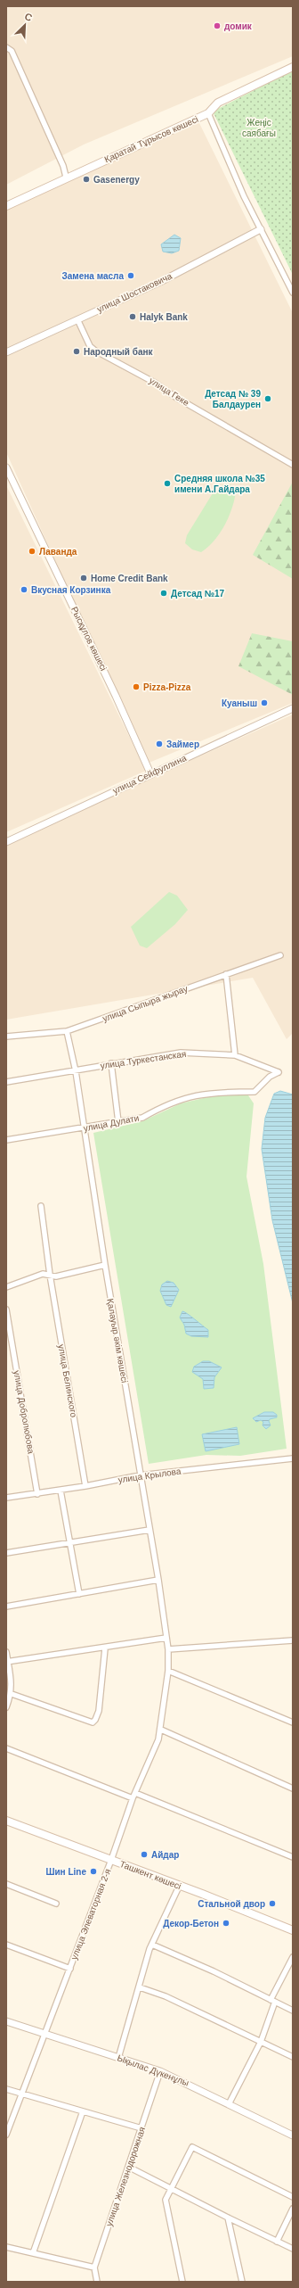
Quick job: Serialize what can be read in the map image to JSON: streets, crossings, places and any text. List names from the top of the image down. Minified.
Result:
{"streets":{"main road":["Қаратай Тұрысов көшесі","Ташкент көшесі"],"street":["улица Шостаковича","улица Геке","Рысқұлов көшесі","улица Сейфуллина","улица Сыпыра жырау","улица Туркестанская","улица Дулати","Қалауыр әкім көшесі","улица Белинского","улица Добролюбова","улица Крылова","улица Элеваторная 2-я","Ықылас Дүкенұлы","улица Железнодорожная"]},"crossings":[["улица Шостаковича","улица Геке"],["Рысқұлов көшесі","улица Сейфуллина"],["улица Сыпыра жырау","Қалауыр әкім көшесі"],["улица Туркестанская","улица Дулати"],["улица Туркестанская","Қалауыр әкім көшесі"],["улица Дулати","Қалауыр әкім көшесі"],["Қалауыр әкім көшесі","улица Крылова"],["Қалауыр әкім көшесі","улица Элеваторная 2-я"],["улица Белинского","улица Крылова"],["улица Добролюбова","улица Крылова"],["Ташкент көшесі","улица Элеваторная 2-я"],["улица Элеваторная 2-я","Ықылас Дүкенұлы"],["Ықылас Дүкенұлы","улица Железнодорожная"]],"parks":["Жеңіс саябағы"],"places":["домик","Gasenergy","Замена масла","Halyk Bank","Народный банк","Детсад № 39 Балдаурен","Средняя школа №35 имени А.Гайдара","Лаванда","Home Credit Bank","Вкусная Корзинка","Детсад №17","Pizza-Pizza","Куаныш","Займер","Айдар","Шин Line","Стальной двор","Декор-Бетон"],"north":"top right"}
